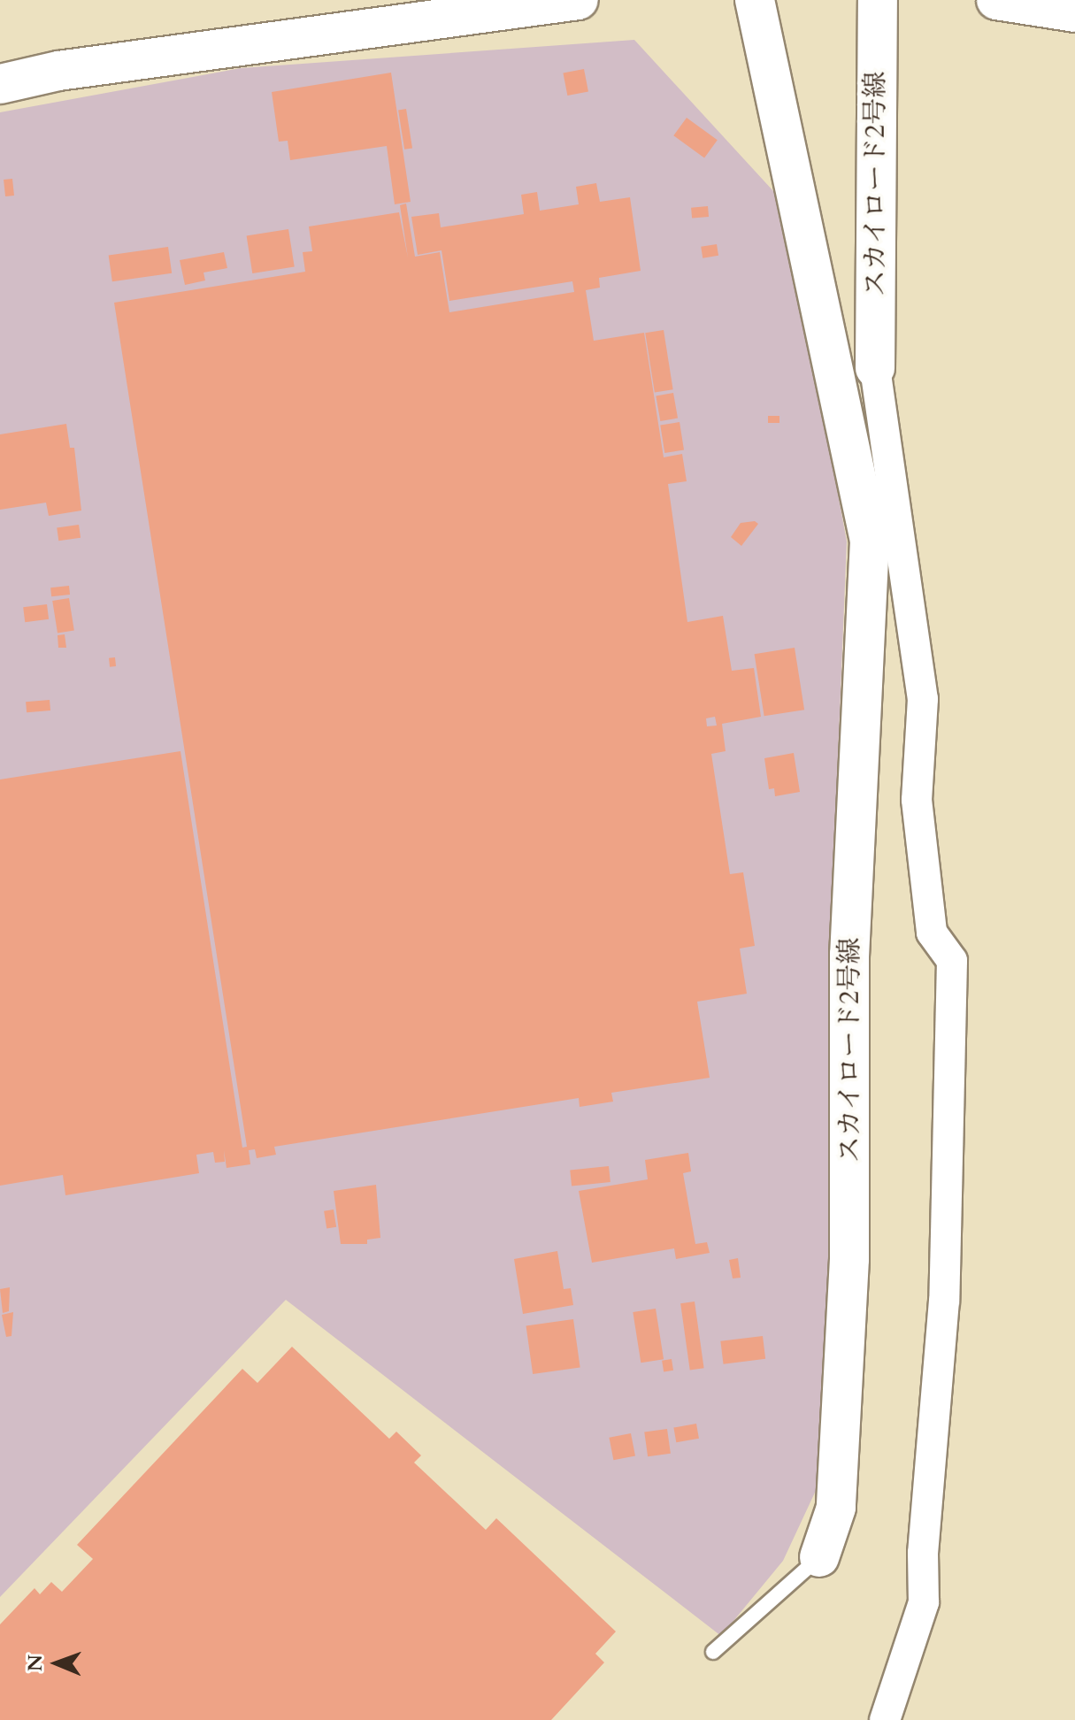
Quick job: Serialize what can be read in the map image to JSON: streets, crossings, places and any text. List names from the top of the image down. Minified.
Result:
{"streets":{"street":["スカイロード2号線"]},"north":"left"}
